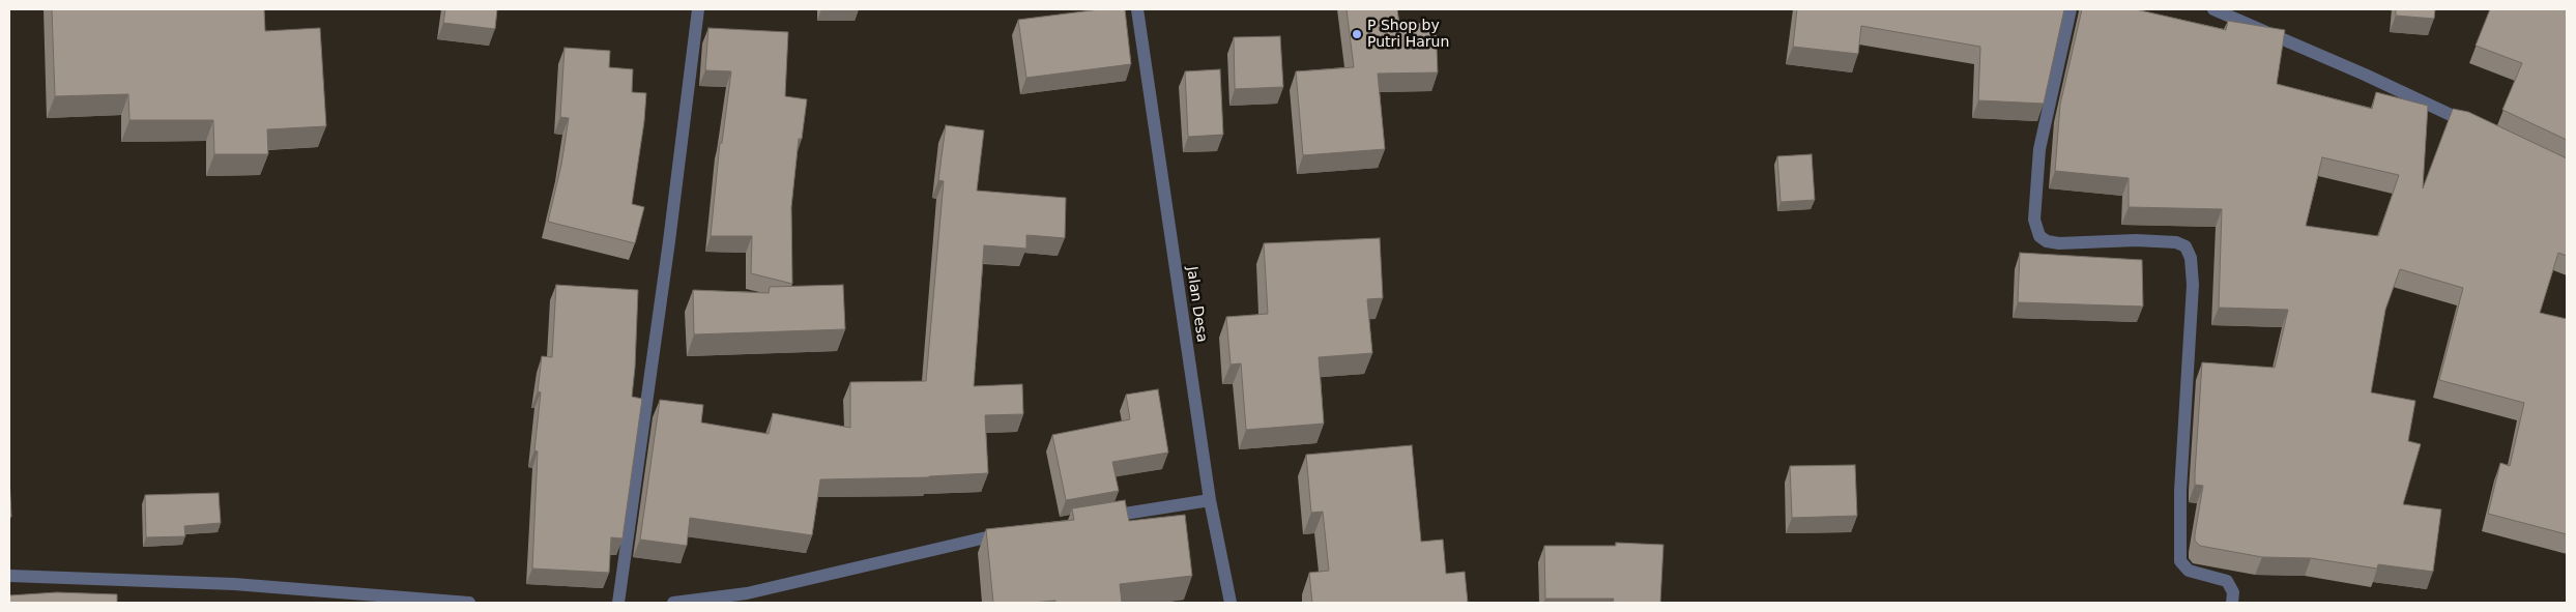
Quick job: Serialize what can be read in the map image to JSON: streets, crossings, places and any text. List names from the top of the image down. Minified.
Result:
{"streets":{"street":["Jalan Desa"]},"places":["P Shop by Putri Harun"]}
